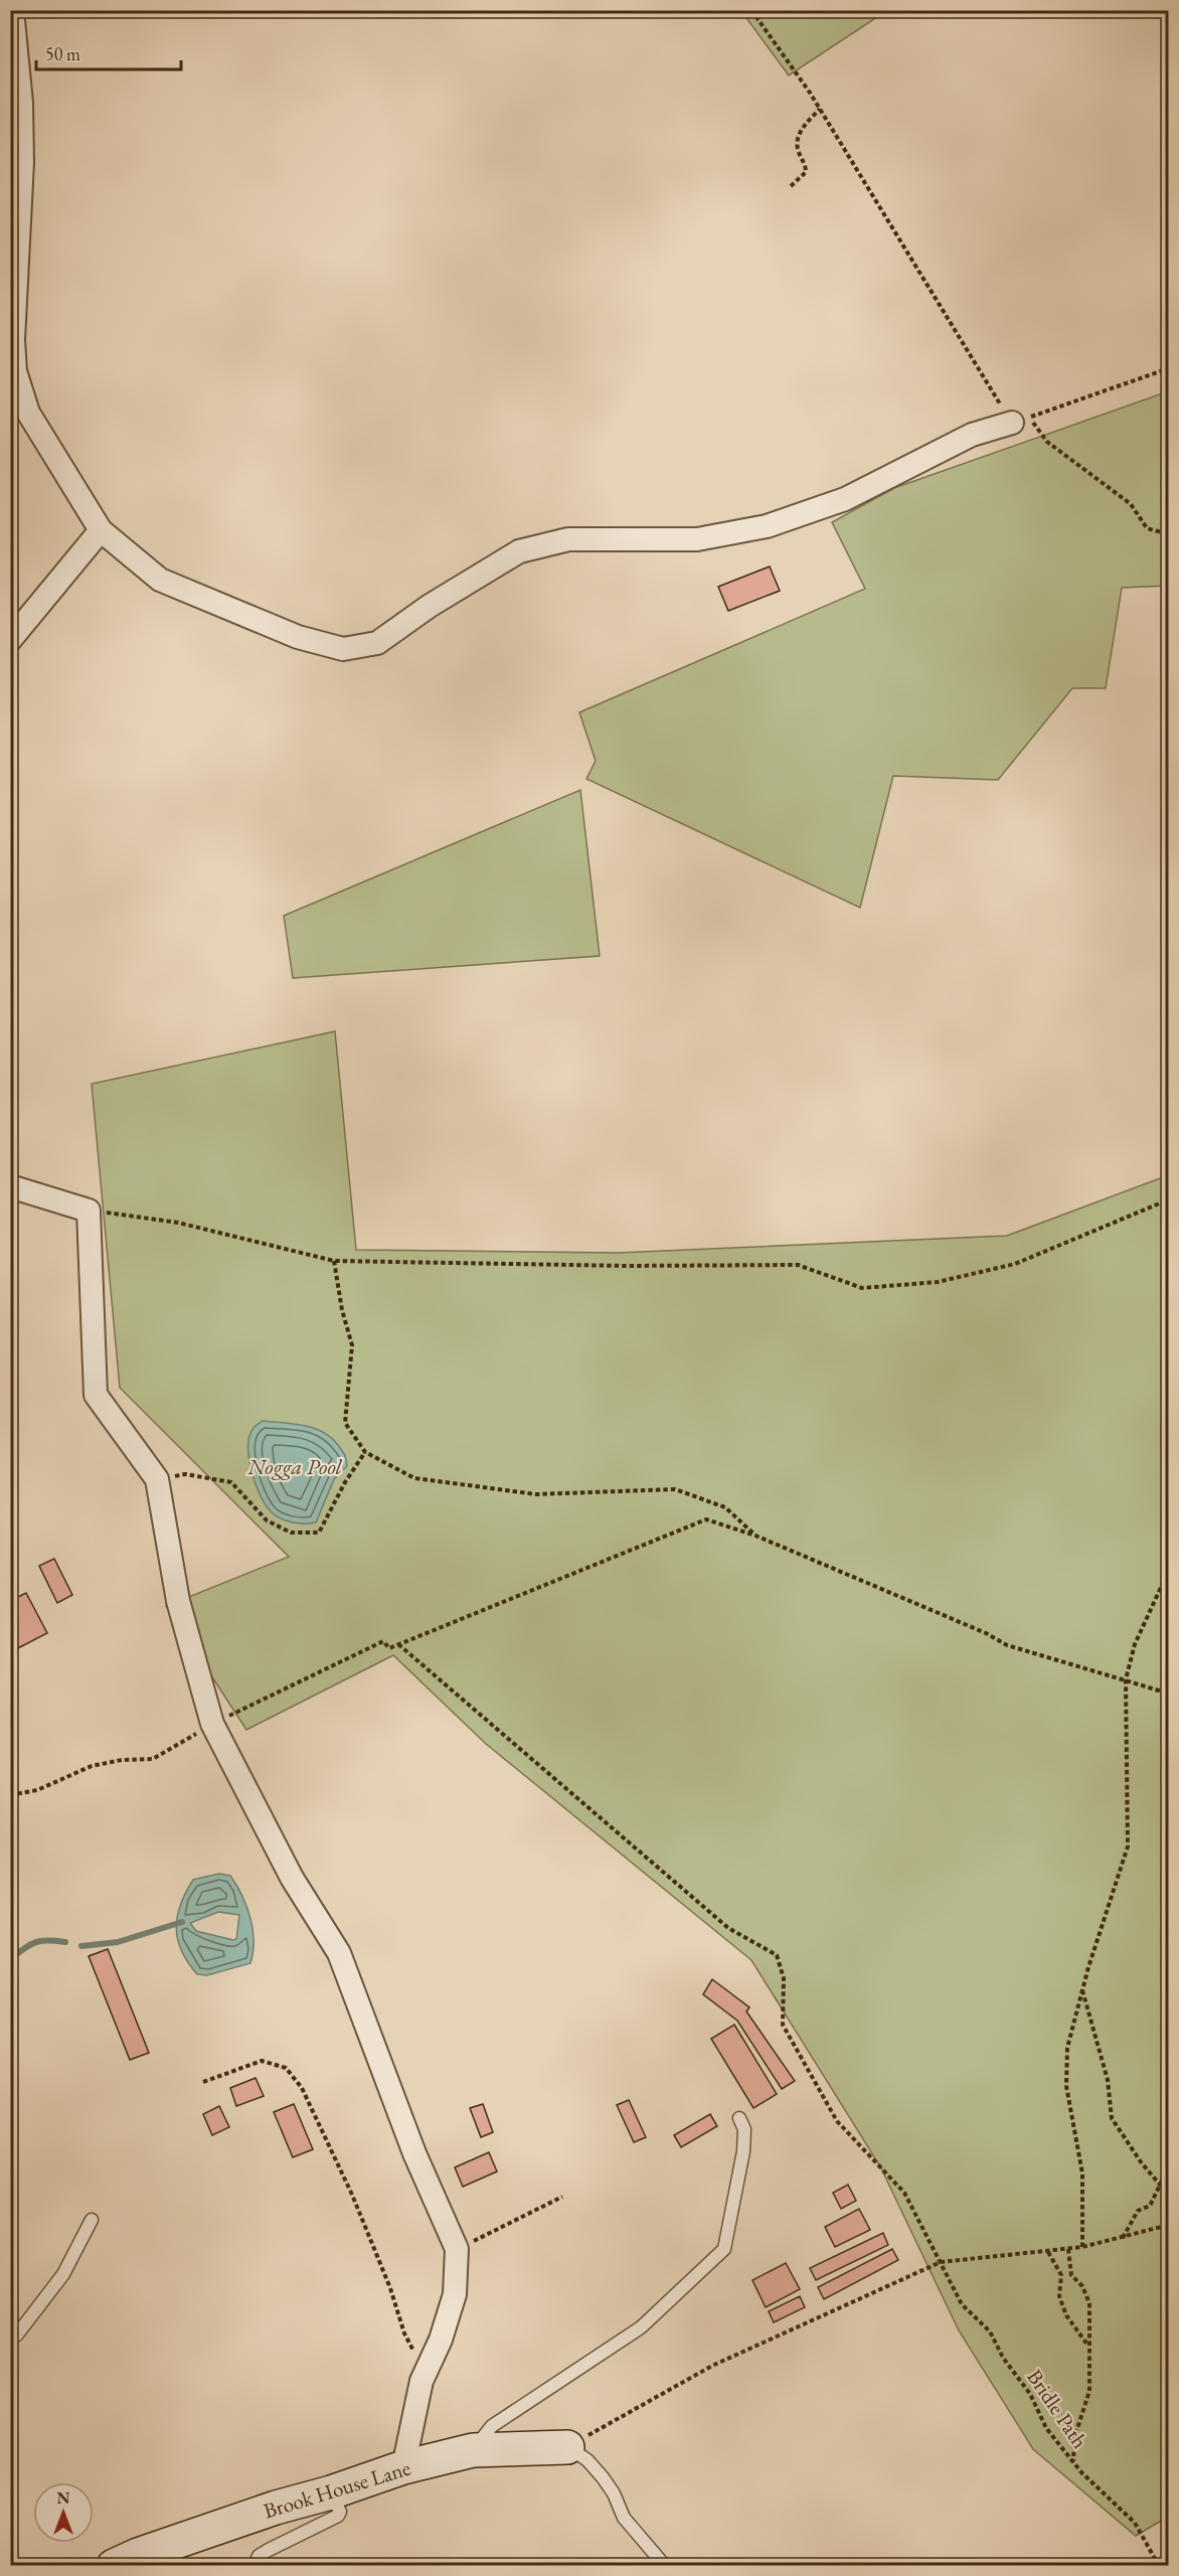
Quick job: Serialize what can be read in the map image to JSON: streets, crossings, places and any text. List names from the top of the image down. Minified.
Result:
{"streets":{"street":["Brook House Lane"],"path":["Bridle Path"]},"water":["Nogga Pool"],"scale_bar":"50 m","north":"top"}
